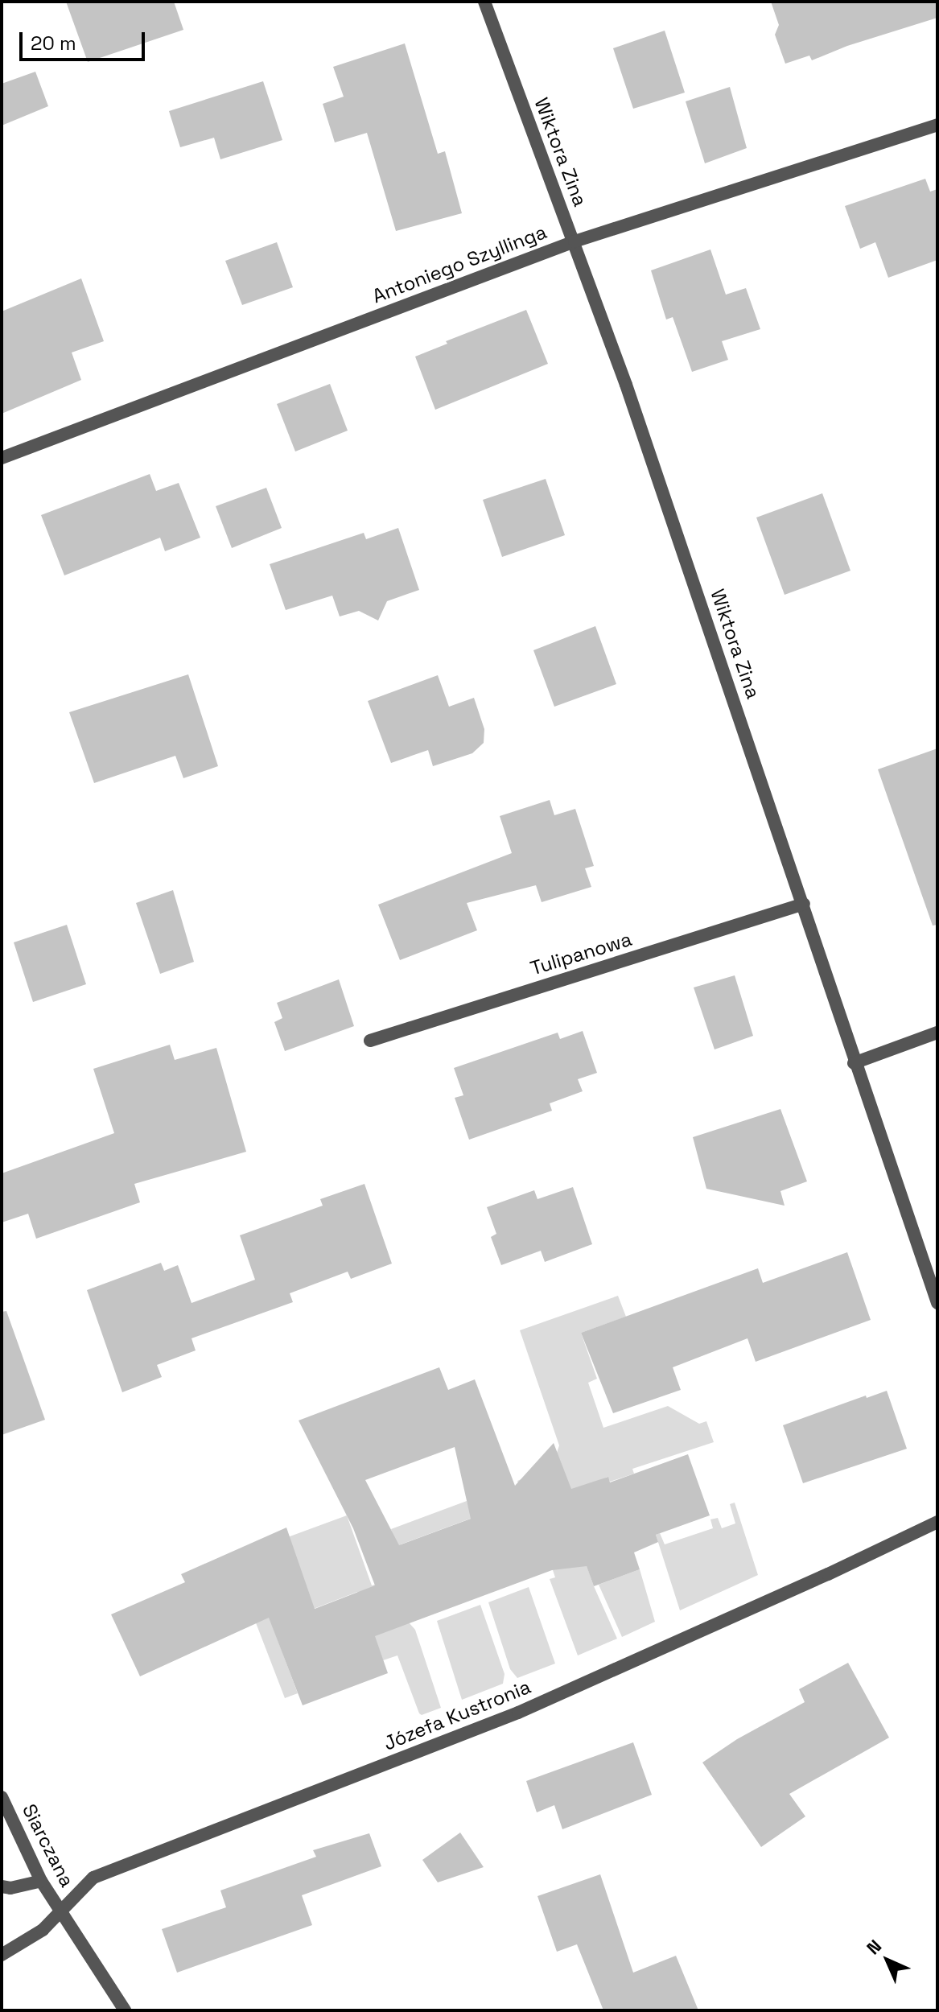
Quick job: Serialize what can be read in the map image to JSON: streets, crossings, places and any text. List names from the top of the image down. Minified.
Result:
{"streets":{"street":["Wiktora Zina","Antoniego Szyllinga","Tulipanowa","Józefa Kustronia","Siarczana"]},"crossings":[["Wiktora Zina","Antoniego Szyllinga"],["Wiktora Zina","Tulipanowa"],["Józefa Kustronia","Siarczana"]],"scale_bar":"20 m","north":"top left"}
